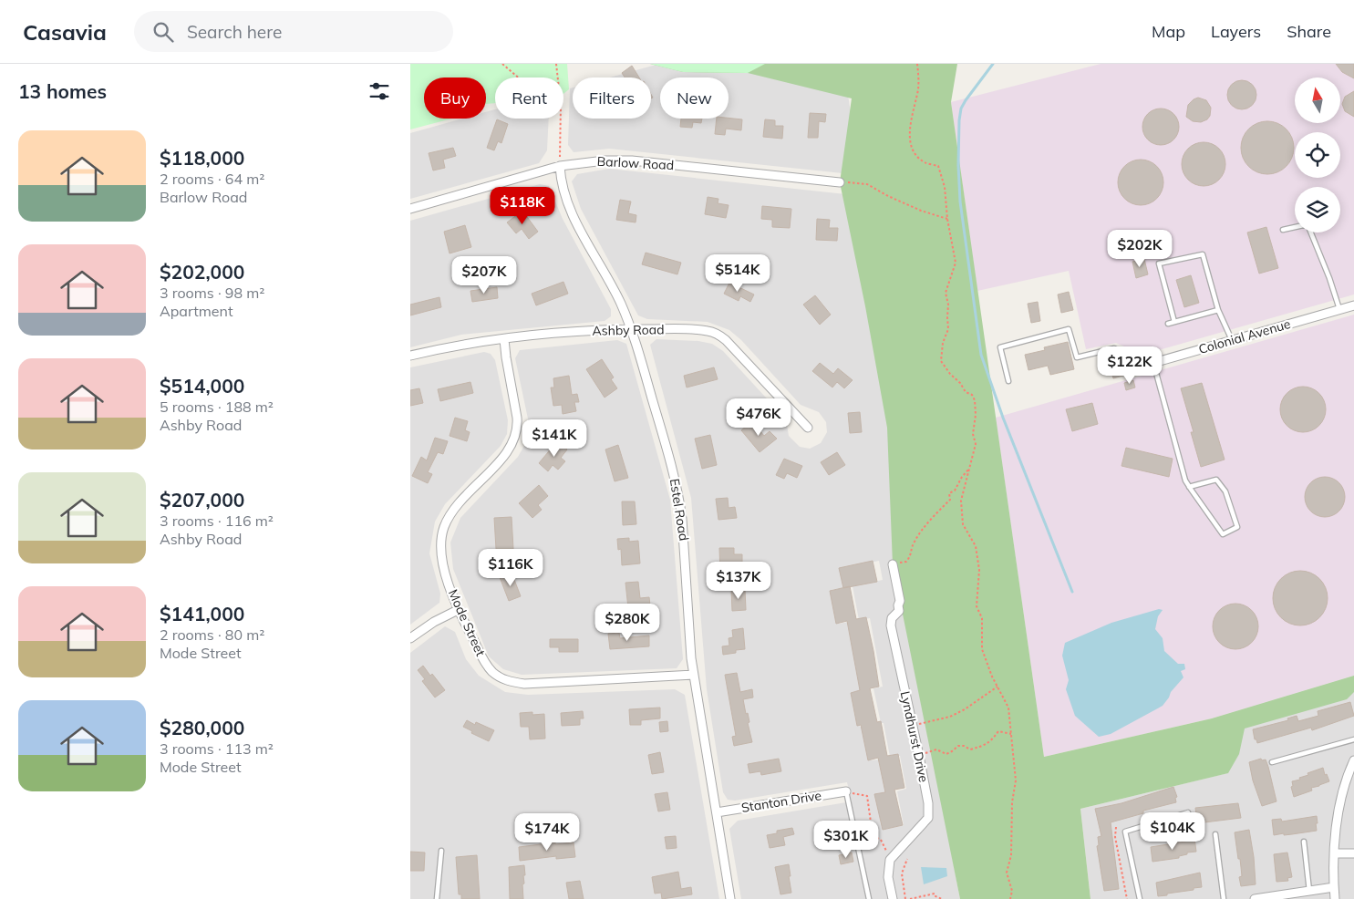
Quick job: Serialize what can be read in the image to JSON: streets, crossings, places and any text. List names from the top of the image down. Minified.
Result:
{"streets":{"street":["Barlow Road","Ashby Road","Colonial Avenue","Estel Road","Mode Street","Lyndhurst Drive","Stanton Drive"]},"crossings":[["Barlow Road","Estel Road"],["Ashby Road","Estel Road"],["Ashby Road","Mode Street"],["Estel Road","Mode Street"],["Estel Road","Stanton Drive"]],"north":"top","page":{"header":"Casavia","search":"Search here","nav":["Map","Layers","Share"],"heading":"13 homes","chip":["Buy","Rent","Filters","New"],"list":[{"name":"$118,000","note":"2 rooms · 64 m² · Barlow Road"},{"name":"$202,000","note":"3 rooms · 98 m² · Apartment"},{"name":"$514,000","note":"5 rooms · 188 m² · Ashby Road"},{"name":"$207,000","note":"3 rooms · 116 m² · Ashby Road"},{"name":"$141,000","note":"2 rooms · 80 m² · Mode Street"},{"name":"$280,000","note":"3 rooms · 113 m² · Mode Street"}],"price":["$118K","$202K","$514K","$207K","$122K","$476K","$141K","$116K","$137K","$280K","$104K","$174K","$301K"]}}
